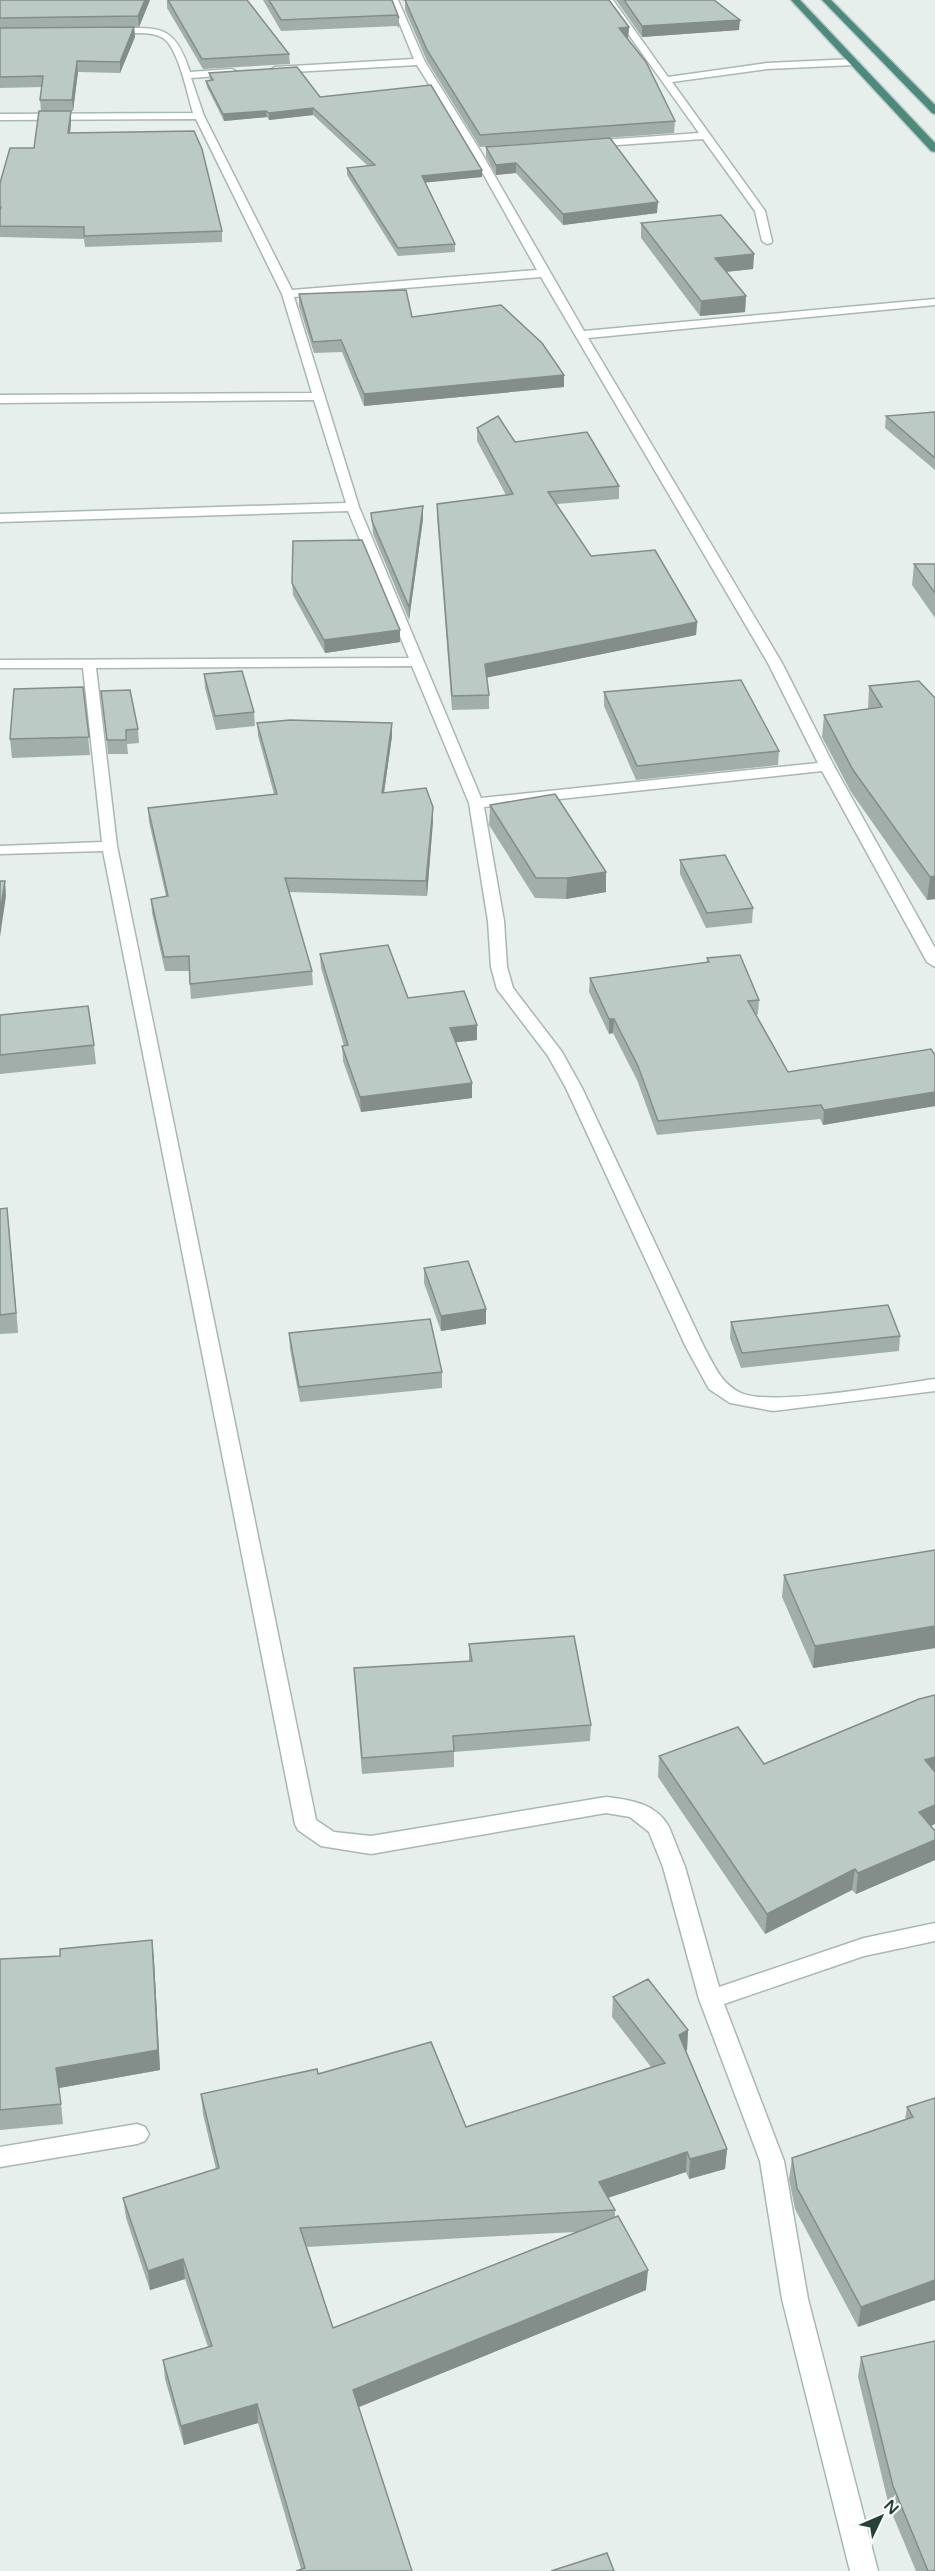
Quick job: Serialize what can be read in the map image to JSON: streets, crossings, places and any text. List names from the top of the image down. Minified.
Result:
{"north":"top right"}
